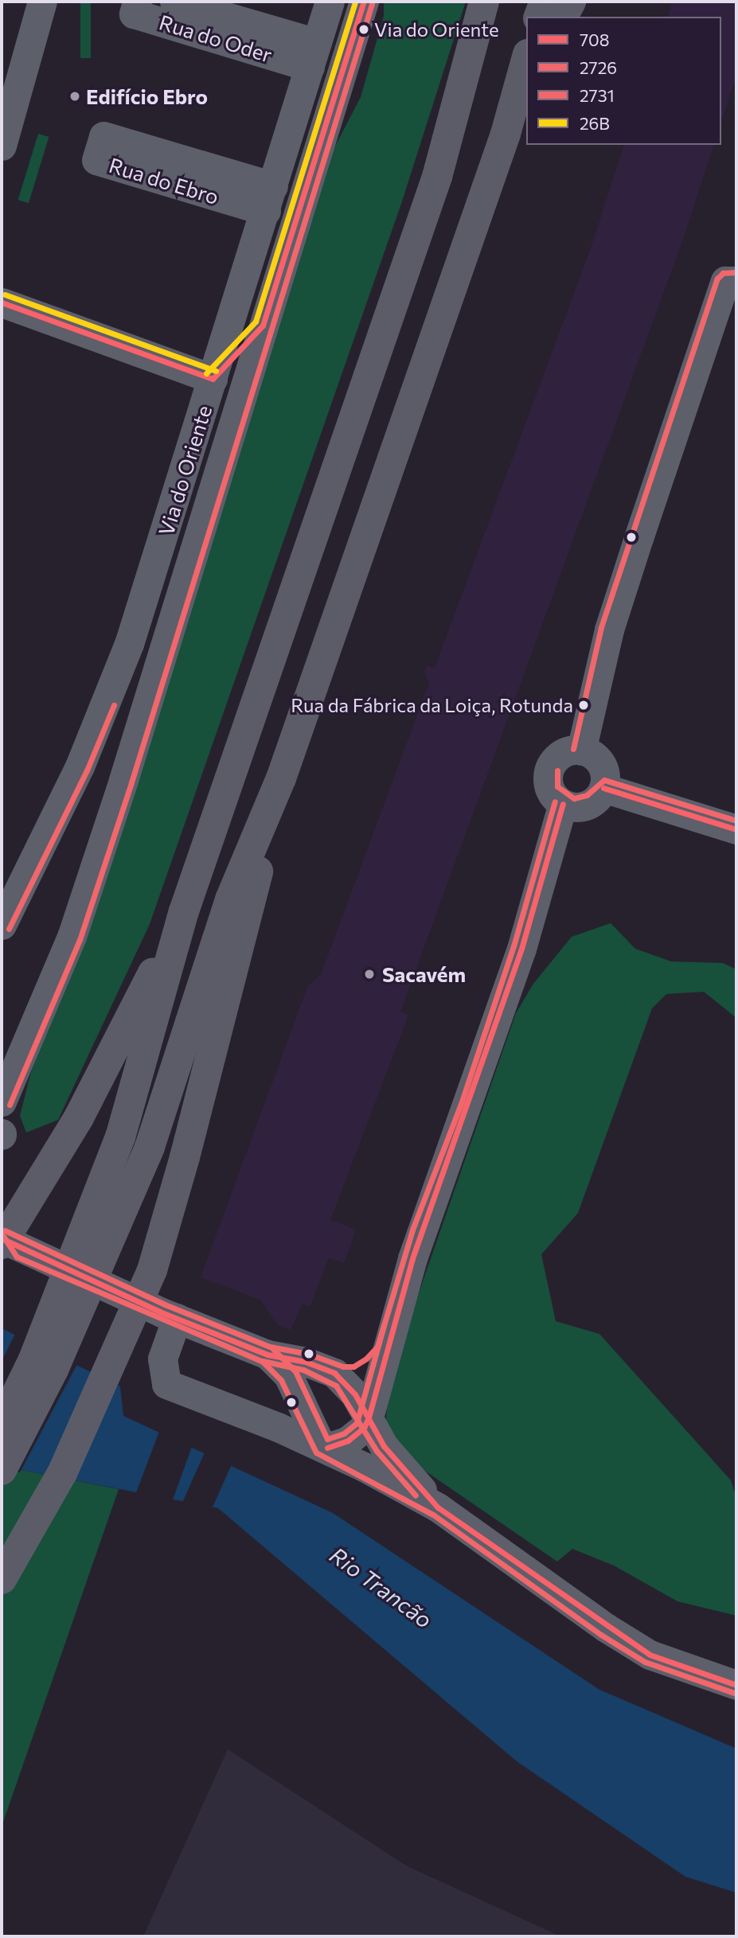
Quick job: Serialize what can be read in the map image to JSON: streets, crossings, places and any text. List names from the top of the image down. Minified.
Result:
{"streets":{"street":["Rua do Oder","Rua do Ebro","Via do Oriente"]},"crossings":[["Rua do Oder","Via do Oriente"],["Rua do Ebro","Via do Oriente"]],"water":["Rio Trancão"],"places":["Via do Oriente","Edifício Ebro","Rua da Fábrica da Loiça, Rotunda","Sacavém"],"lines":["transit line 708","transit line 26B","transit line 2726","transit line 2731"],"legend":["708","2726","2731","26B"]}
